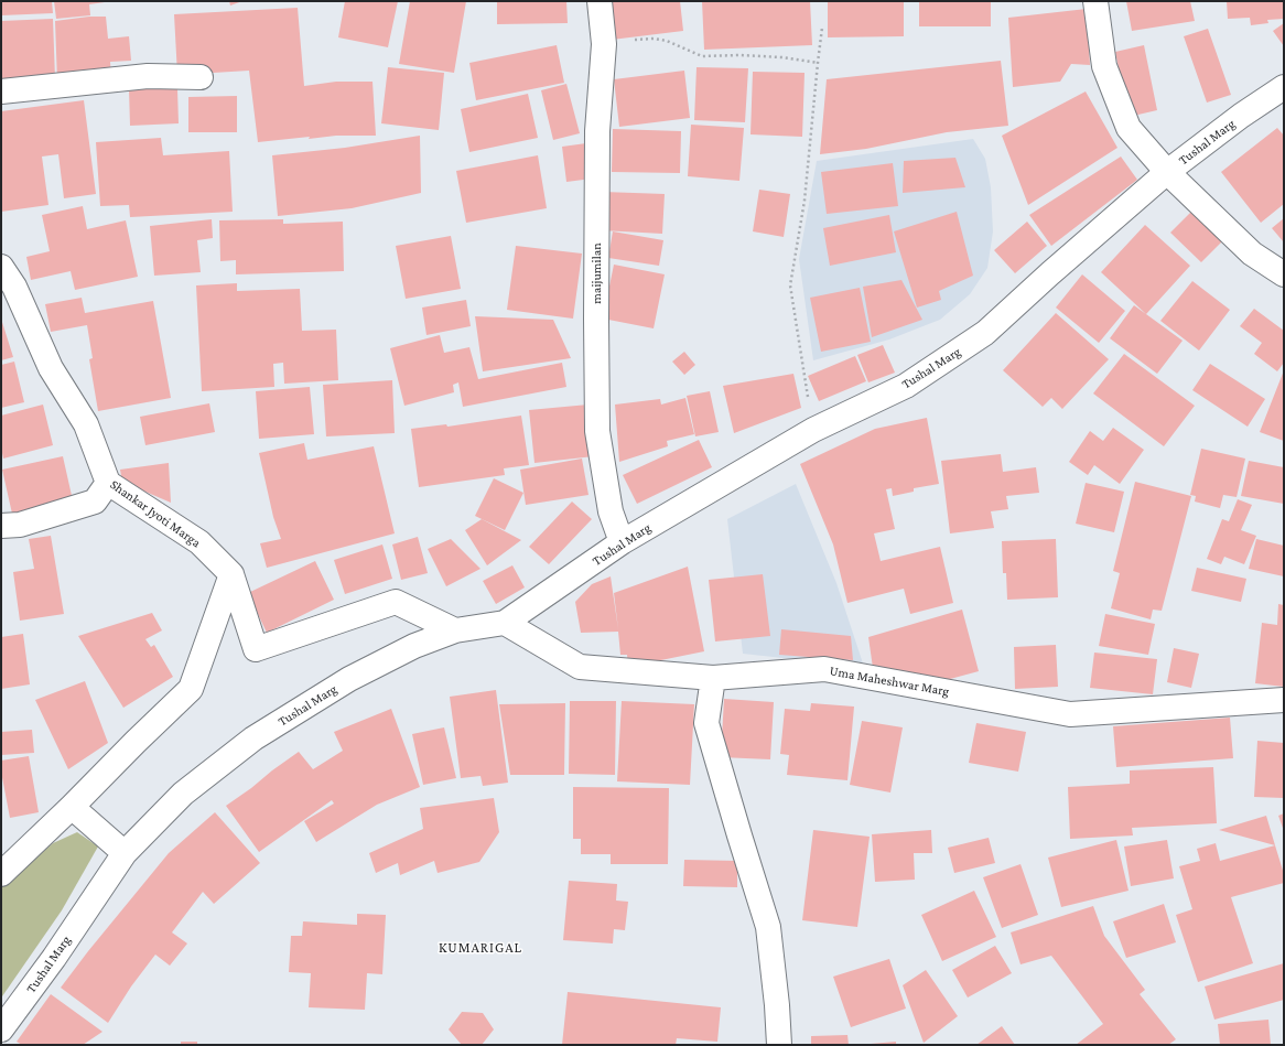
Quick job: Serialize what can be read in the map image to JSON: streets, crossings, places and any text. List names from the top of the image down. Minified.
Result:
{"streets":{"street":["Tushal Marg","maijumilan","Shankar Jyoti Marga","Uma Maheshwar Marg"]},"crossings":[["Tushal Marg","maijumilan"],["Tushal Marg","Uma Maheshwar Marg"]],"districts":["KUMARIGAL"]}
